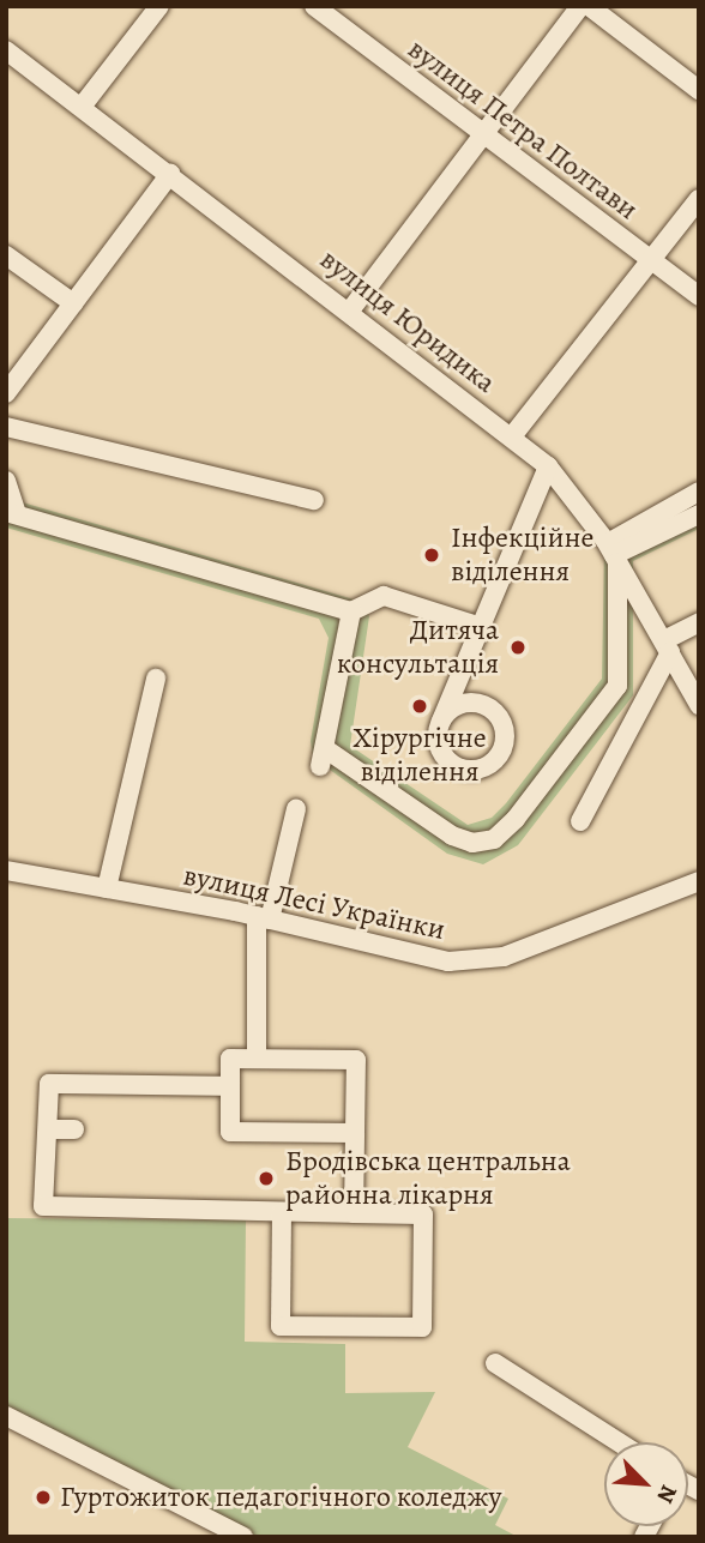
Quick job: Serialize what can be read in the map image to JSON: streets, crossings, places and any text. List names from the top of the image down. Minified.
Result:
{"streets":{"street":["вулиця Петра Полтави","вулиця Юридика","вулиця Лесі Українки"]},"places":["Інфекційне віділення","Дитяча консультація","Хірургічне віділення","Бродівська центральна районна лікарня","Гуртожиток педагогічного коледжу"],"north":"bottom right"}
